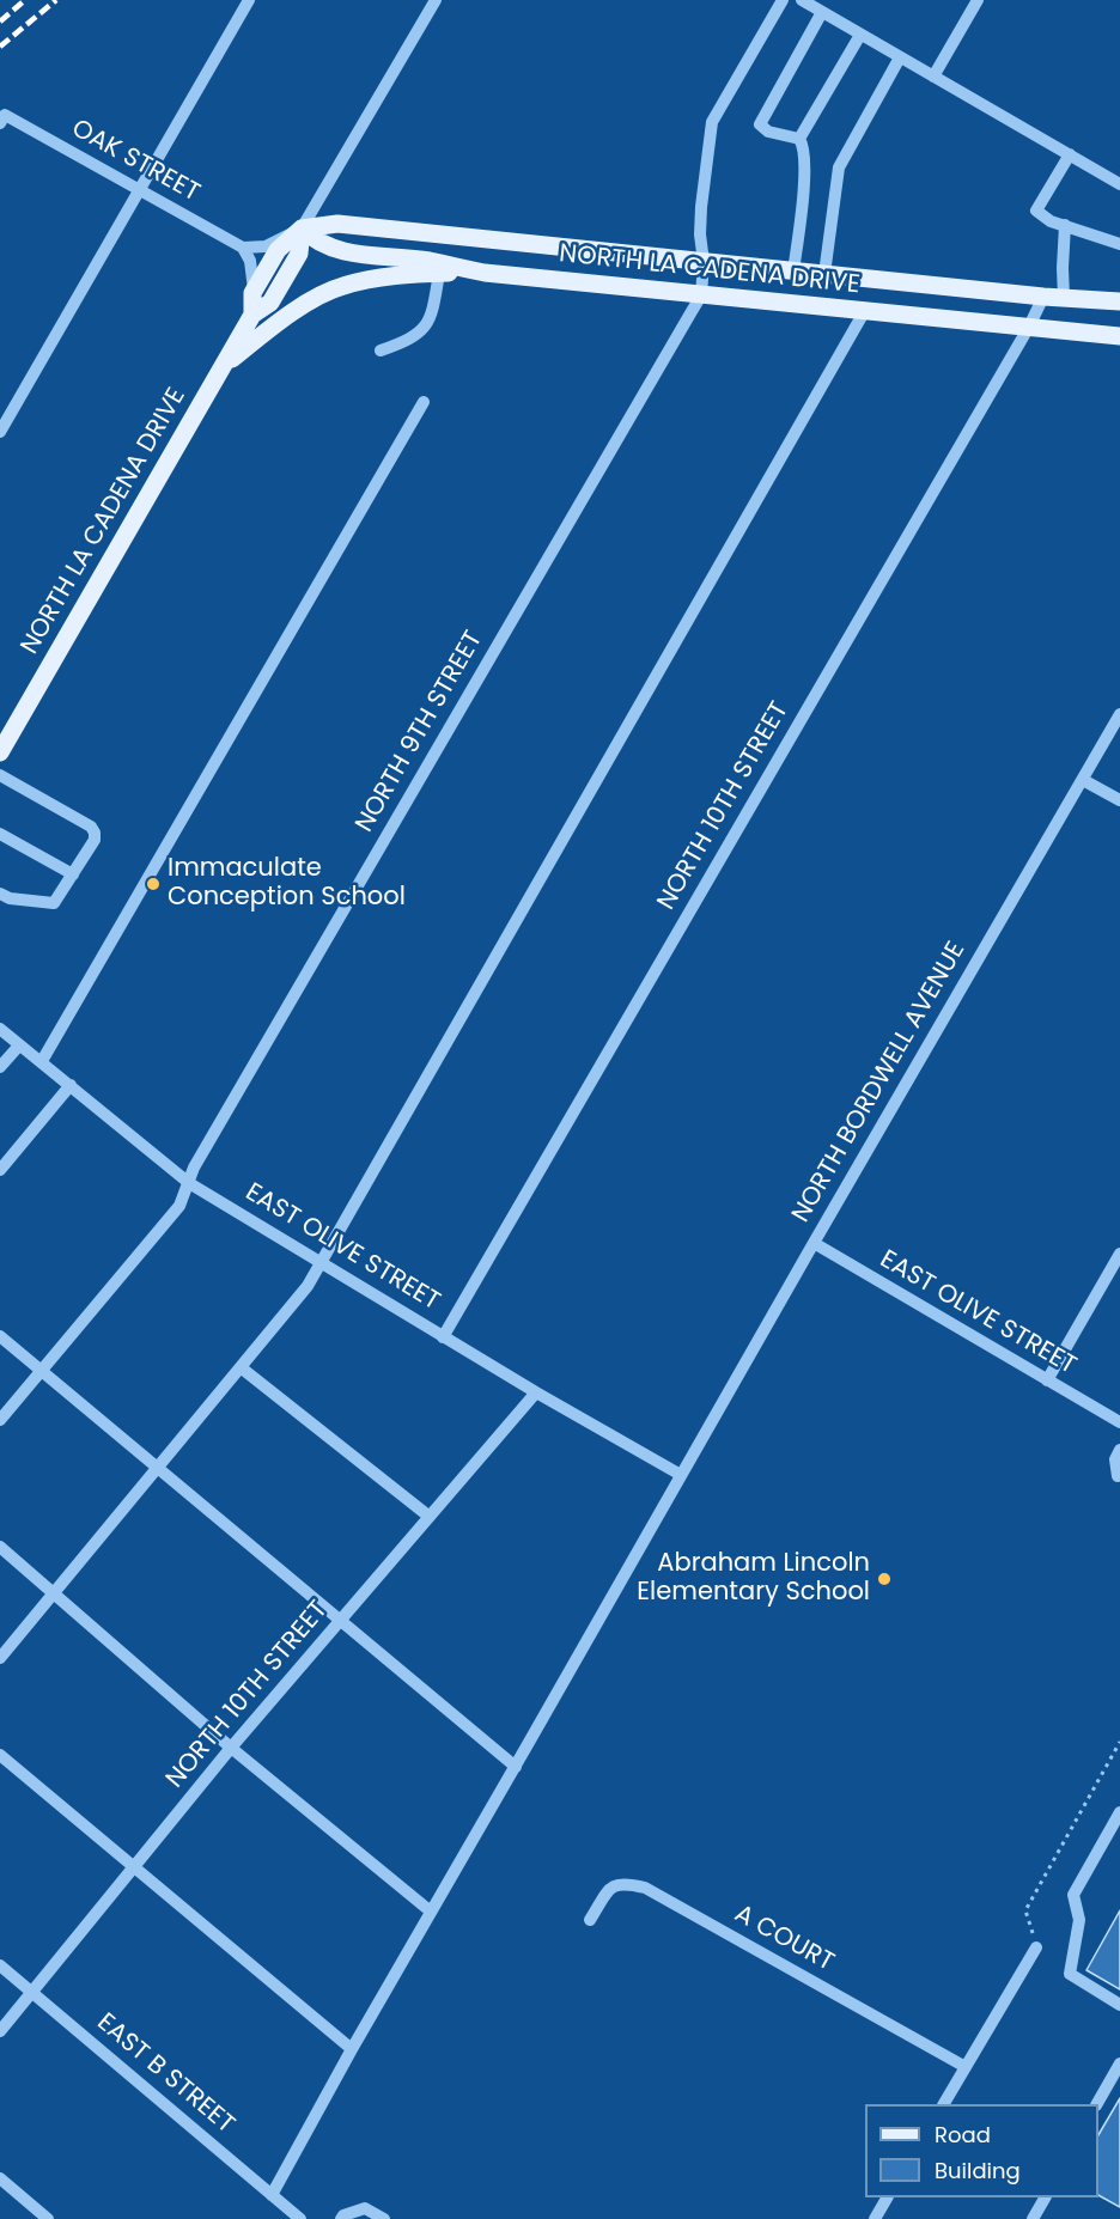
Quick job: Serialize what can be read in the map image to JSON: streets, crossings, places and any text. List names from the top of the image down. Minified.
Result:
{"streets":{"main road":["NORTH LA CADENA DRIVE"],"street":["OAK STREET","NORTH 9TH STREET","NORTH 10TH STREET","NORTH BORDWELL AVENUE","EAST OLIVE STREET","A COURT","EAST B STREET"]},"crossings":[["NORTH LA CADENA DRIVE","NORTH 9TH STREET"],["NORTH LA CADENA DRIVE","NORTH 10TH STREET"],["NORTH 9TH STREET","EAST OLIVE STREET"],["NORTH 10TH STREET","EAST OLIVE STREET"],["NORTH 10TH STREET","EAST B STREET"],["NORTH BORDWELL AVENUE","EAST OLIVE STREET"],["NORTH BORDWELL AVENUE","EAST B STREET"]],"places":["Immaculate Conception School","Abraham Lincoln Elementary School"],"legend":["Road","Building"]}
